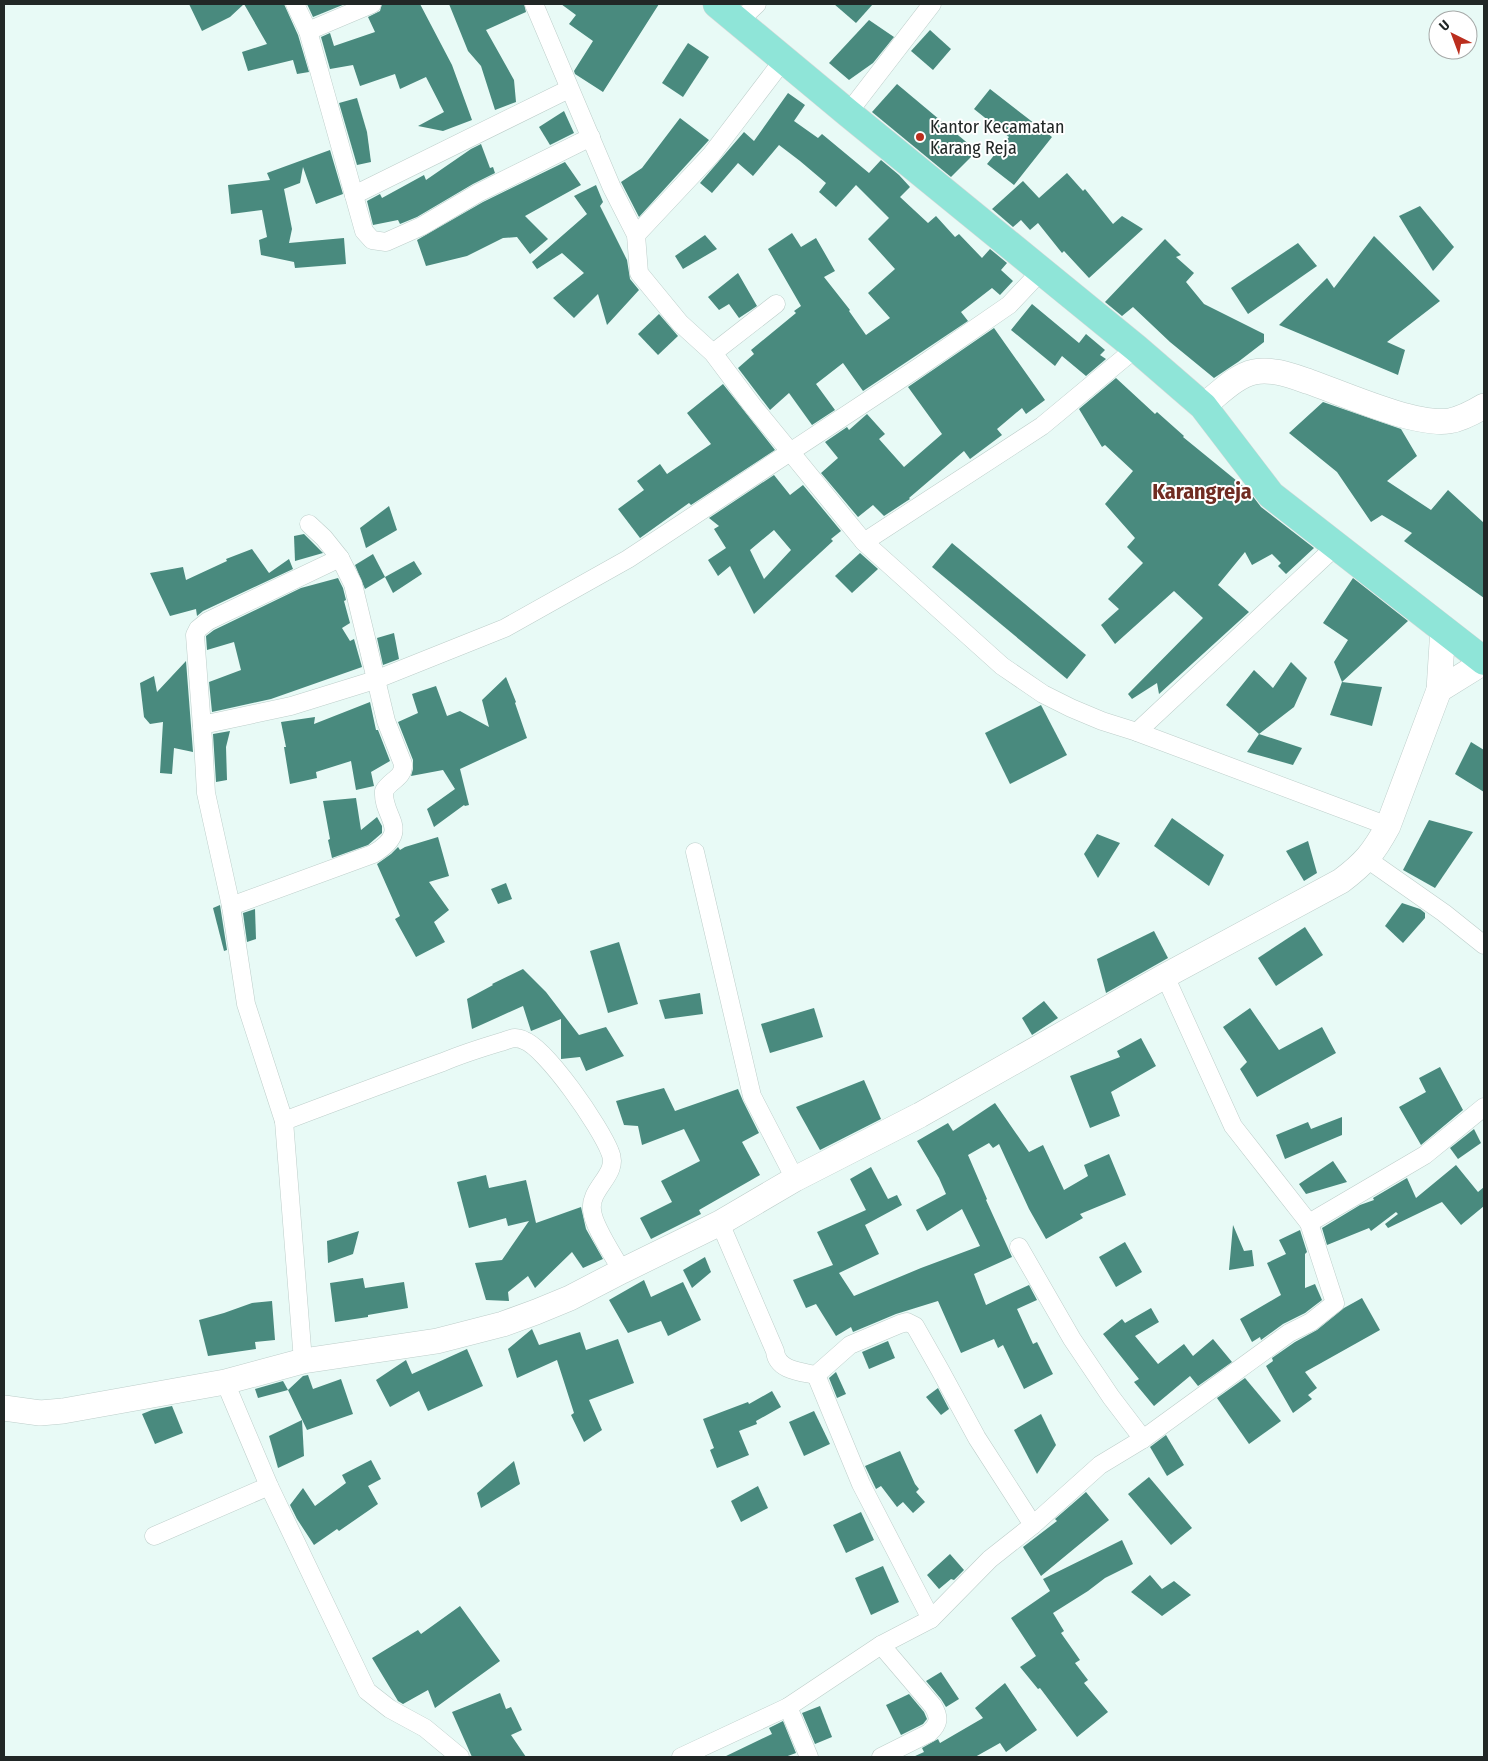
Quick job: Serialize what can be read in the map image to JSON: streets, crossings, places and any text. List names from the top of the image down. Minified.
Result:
{"districts":["Karangreja"],"places":["Kantor Kecamatan Karang Reja"],"north":"top left"}
